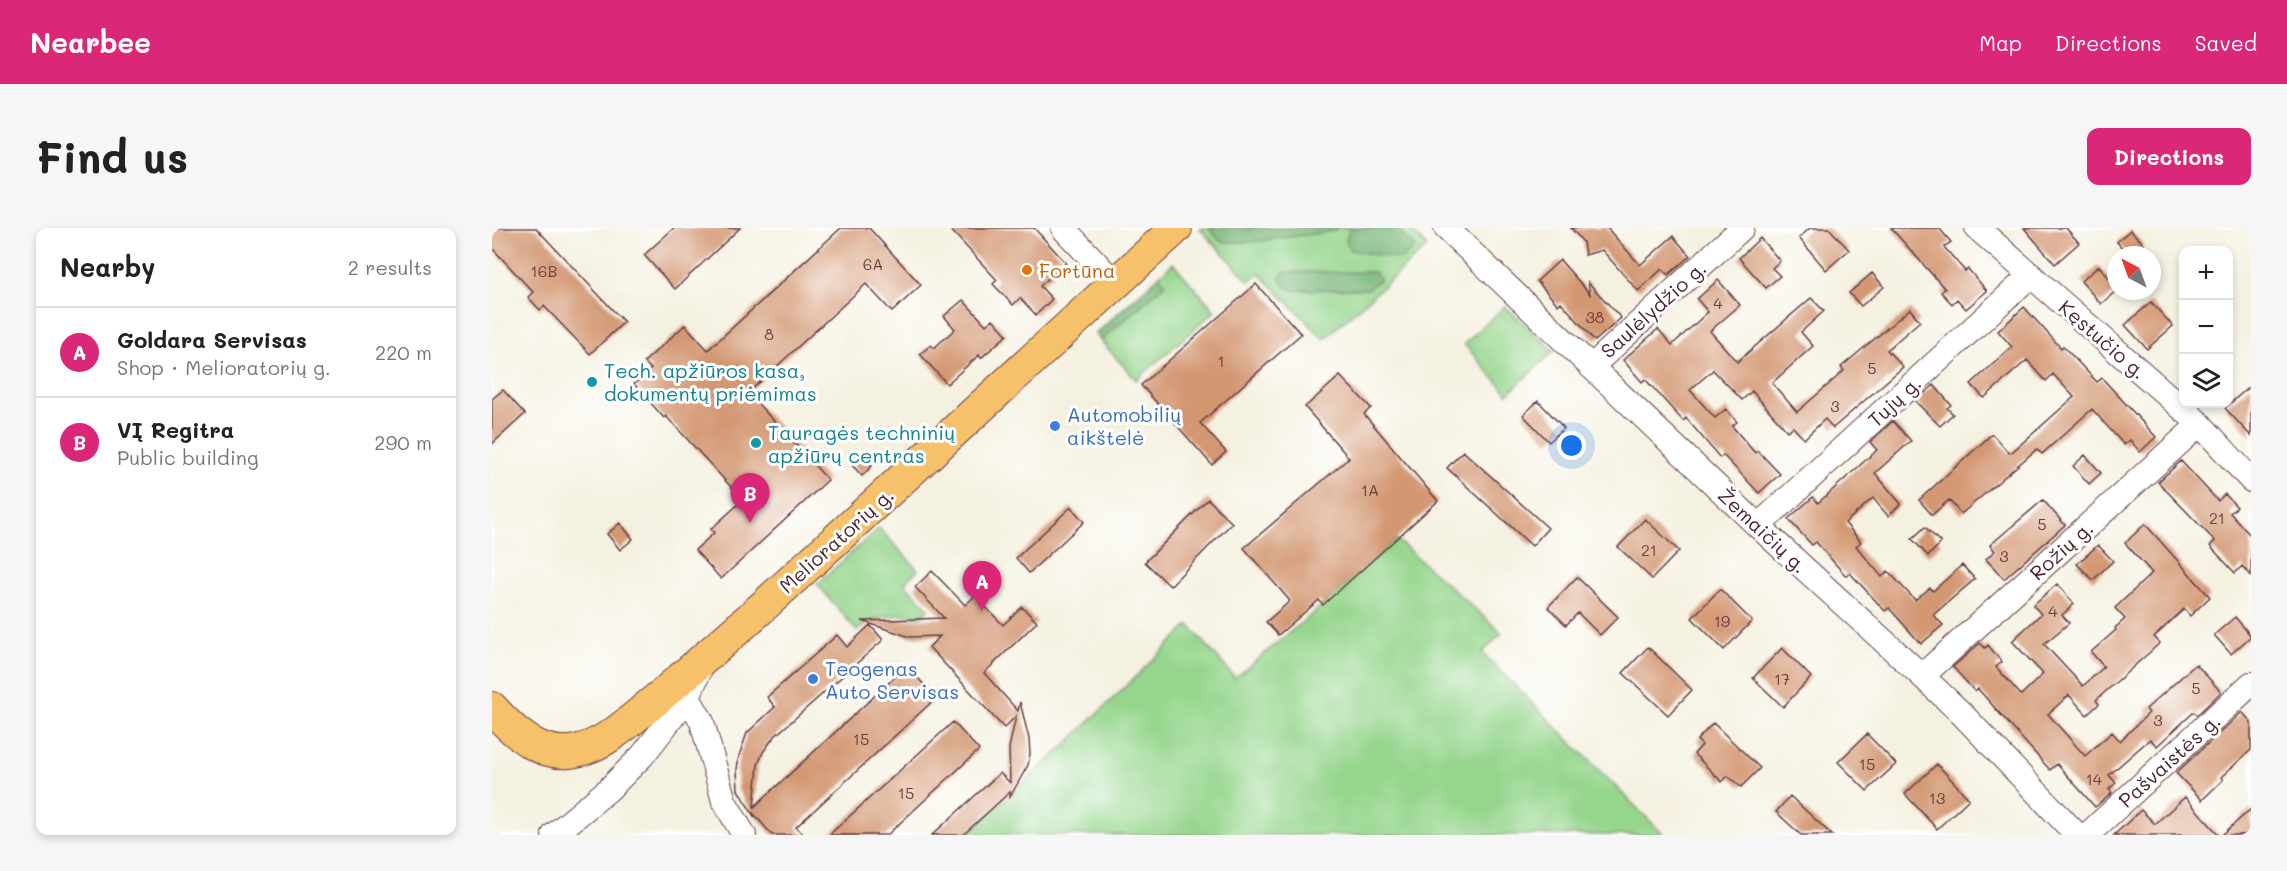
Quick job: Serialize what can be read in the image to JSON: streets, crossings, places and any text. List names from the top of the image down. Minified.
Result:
{"streets":{"main road":["Melioratorių g."],"street":["Saulėlydžio g.","Kęstučio g.","Tujų g.","Žemaičių g.","Rožių g.","Pašvaistės g."]},"crossings":[["Saulėlydžio g.","Žemaičių g."],["Kęstučio g.","Tujų g."],["Kęstučio g.","Rožių g."],["Tujų g.","Žemaičių g."],["Žemaičių g.","Rožių g."]],"places":["Fortūna","Tech. apžiūros kasa, dokumentų priėmimas","Automobilių aikštelė","Tauragės techninių apžiūrų centras","Teogenas Auto Servisas"],"house_numbers":["6A","16B","4","38","8","1","5","3","1A","21","5","21","3","4","19","17","5","3","15","15","14","15","13"],"north":"top left","page":{"header":"Nearbee","nav":["Map","Directions","Saved"],"buttons":"Directions","title":"Find us","heading":["Nearby","2 results"],"map_buttons":["+","−"],"list":[{"mark":"A","name":"Goldara Servisas","note":"Shop · Melioratorių g.","value":"220 m"},{"mark":"B","name":"VĮ Regitra","note":"Public building","value":"290 m"}],"pins":["B","A"]}}
